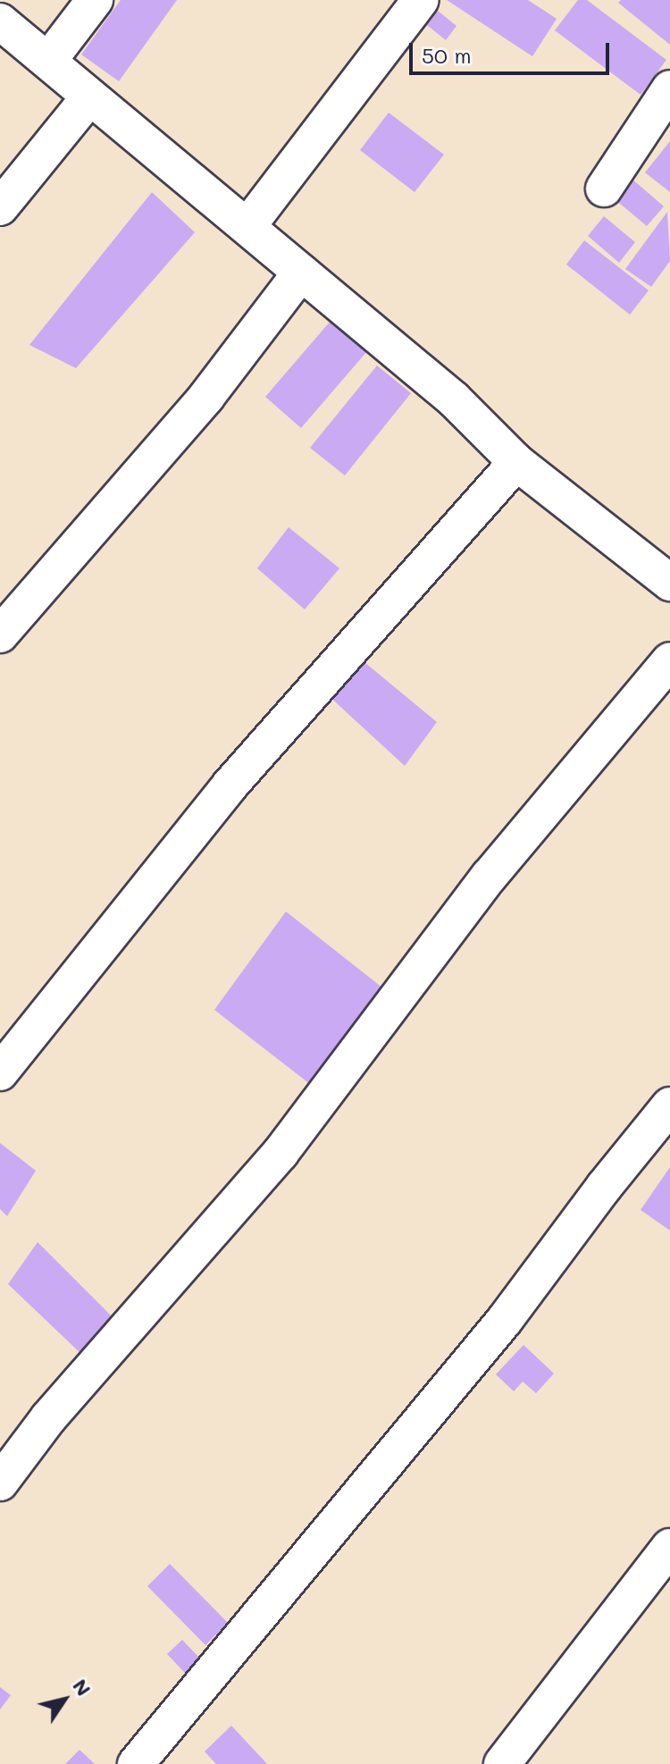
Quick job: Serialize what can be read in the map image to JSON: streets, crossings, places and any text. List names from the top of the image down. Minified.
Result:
{"scale_bar":"50 m","north":"top right"}
